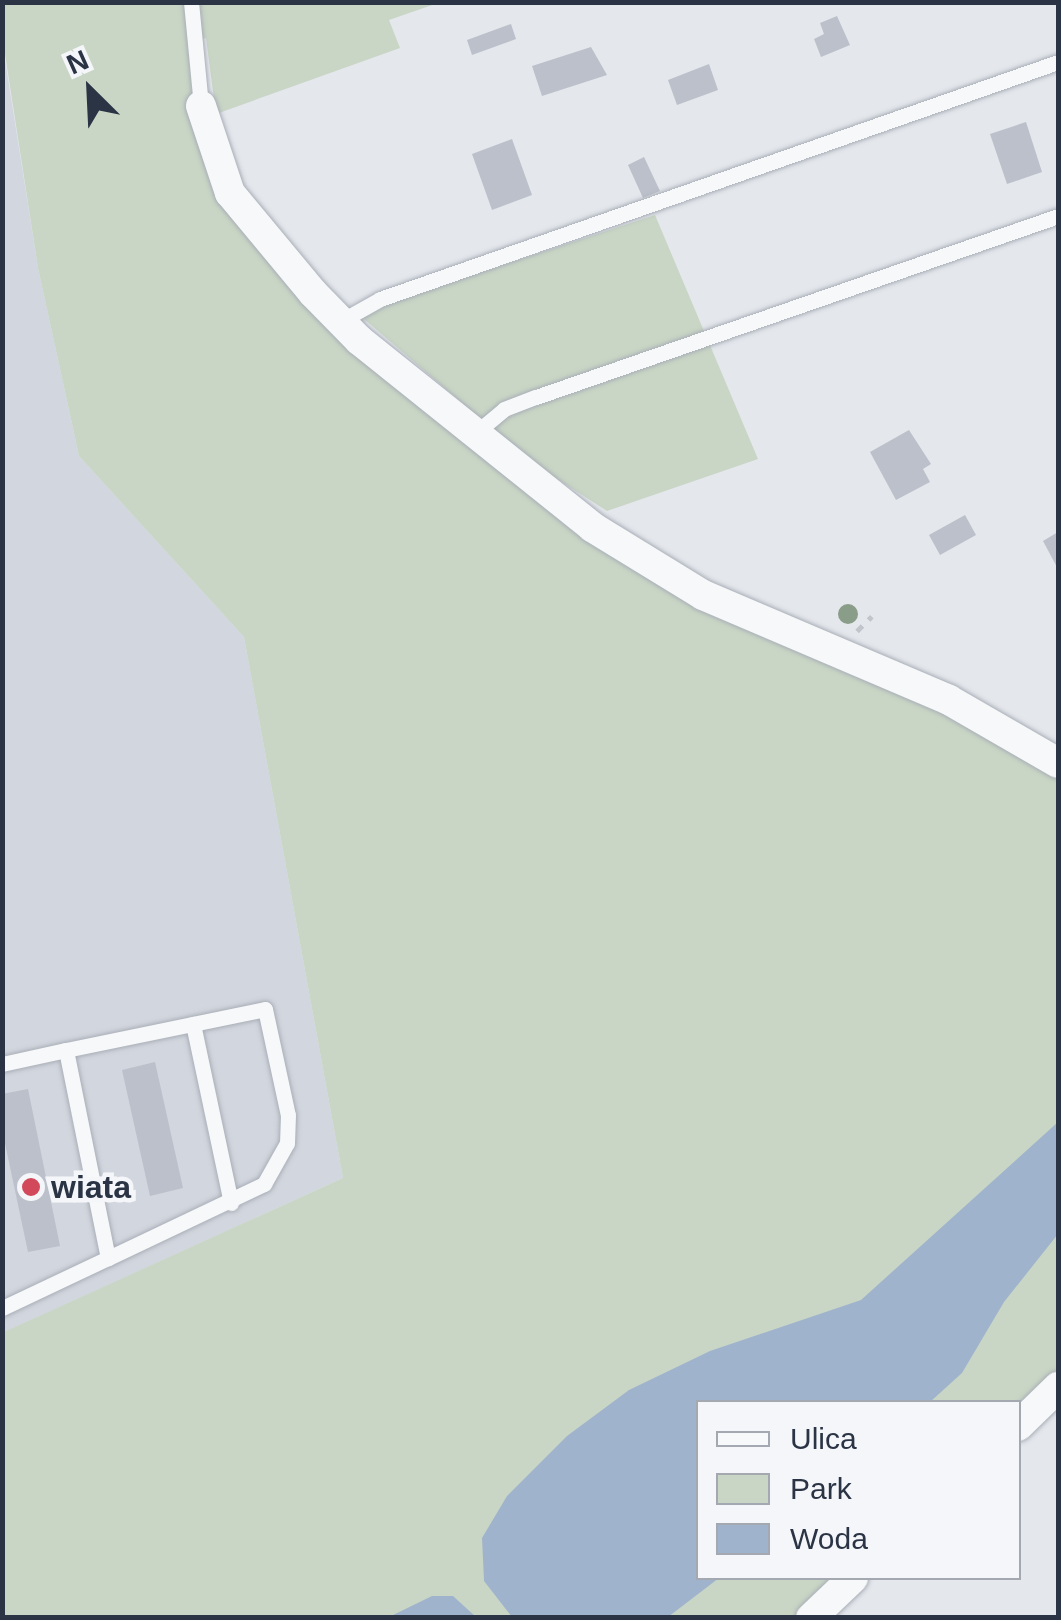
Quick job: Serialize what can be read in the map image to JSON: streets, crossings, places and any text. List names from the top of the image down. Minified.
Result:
{"places":["wiata"],"legend":["Ulica","Park","Woda"],"north":"top left"}
